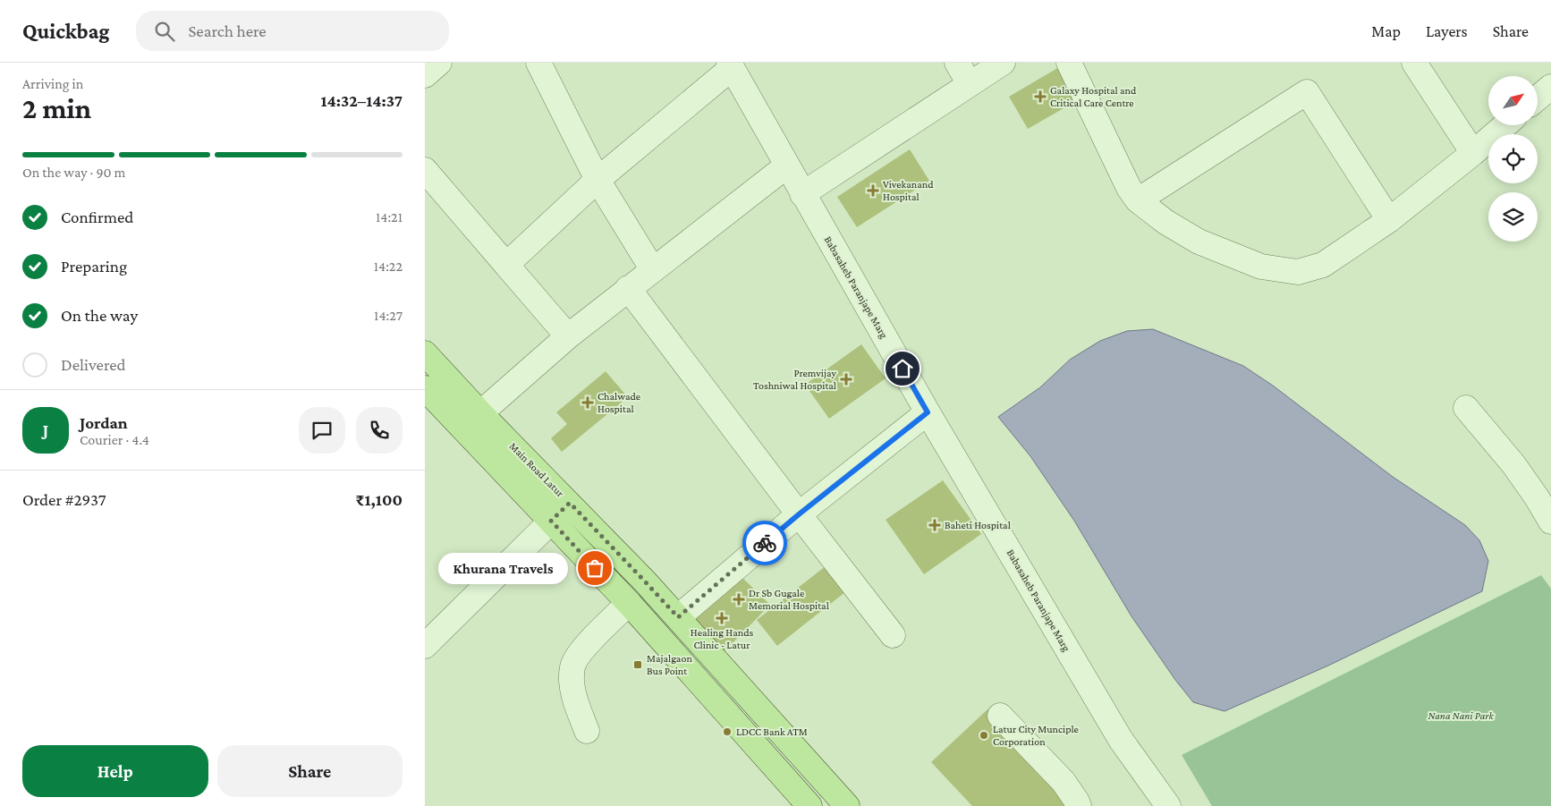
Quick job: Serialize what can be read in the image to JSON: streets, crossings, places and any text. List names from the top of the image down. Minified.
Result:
{"streets":{"main road":["Main Road Latur"],"street":["Babasaheb Paranjape Marg"]},"parks":["Nana Nani Park"],"places":{"health":["Galaxy Hospital and Critical Care Centre","Vivekanand Hospital","Premvijay Toshniwal Hospital","Chalwade Hospital","Baheti Hospital","Dr Sb Gugale Memorial Hospital","Healing Hands Clinic - Latur"],"other":["Khurana Travels","LDCC Bank ATM","Latur City Munciple Corporation"],"transit":["Majalgaon Bus Point"]},"north":"top right","page":{"header":"Quickbag","search":"Search here","nav":["Map","Layers","Share"],"heading":["2 min","Arriving in","14:32–14:37"],"panel":["Jordan","Courier · 4.4","Order #2937","₹1,100"],"bar":"On the way · 90 m","list":[["Confirmed","14:21"],["Preparing","14:22"],["On the way","14:27"],"Delivered"],"round":"J","bubble":"Khurana Travels","buttons":["Help","Share"]}}
